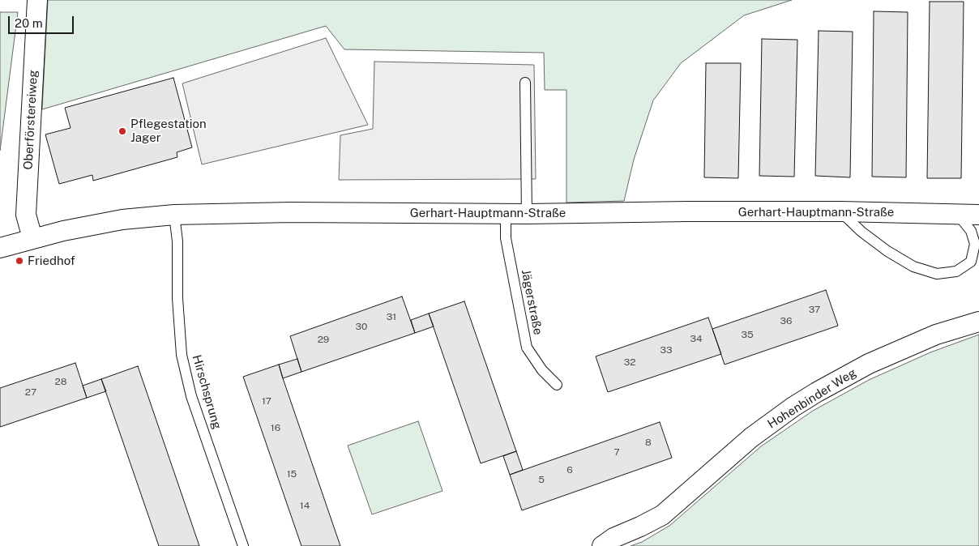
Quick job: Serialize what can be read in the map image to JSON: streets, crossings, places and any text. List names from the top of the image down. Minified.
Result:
{"streets":{"street":["Oberförstereiweg","Gerhart-Hauptmann-Straße","Hohenbinder Weg"],"lane":["Jägerstraße","Hirschsprung"]},"crossings":[["Oberförstereiweg","Gerhart-Hauptmann-Straße"],["Gerhart-Hauptmann-Straße","Jägerstraße"],["Gerhart-Hauptmann-Straße","Hirschsprung"]],"places":["Pflegestation Jager","Friedhof"],"house_numbers":["37","31","36","30","35","34","29","33","32","28","27","17","16","8","7","6","15","5","14"],"scale_bar":"20 m"}
